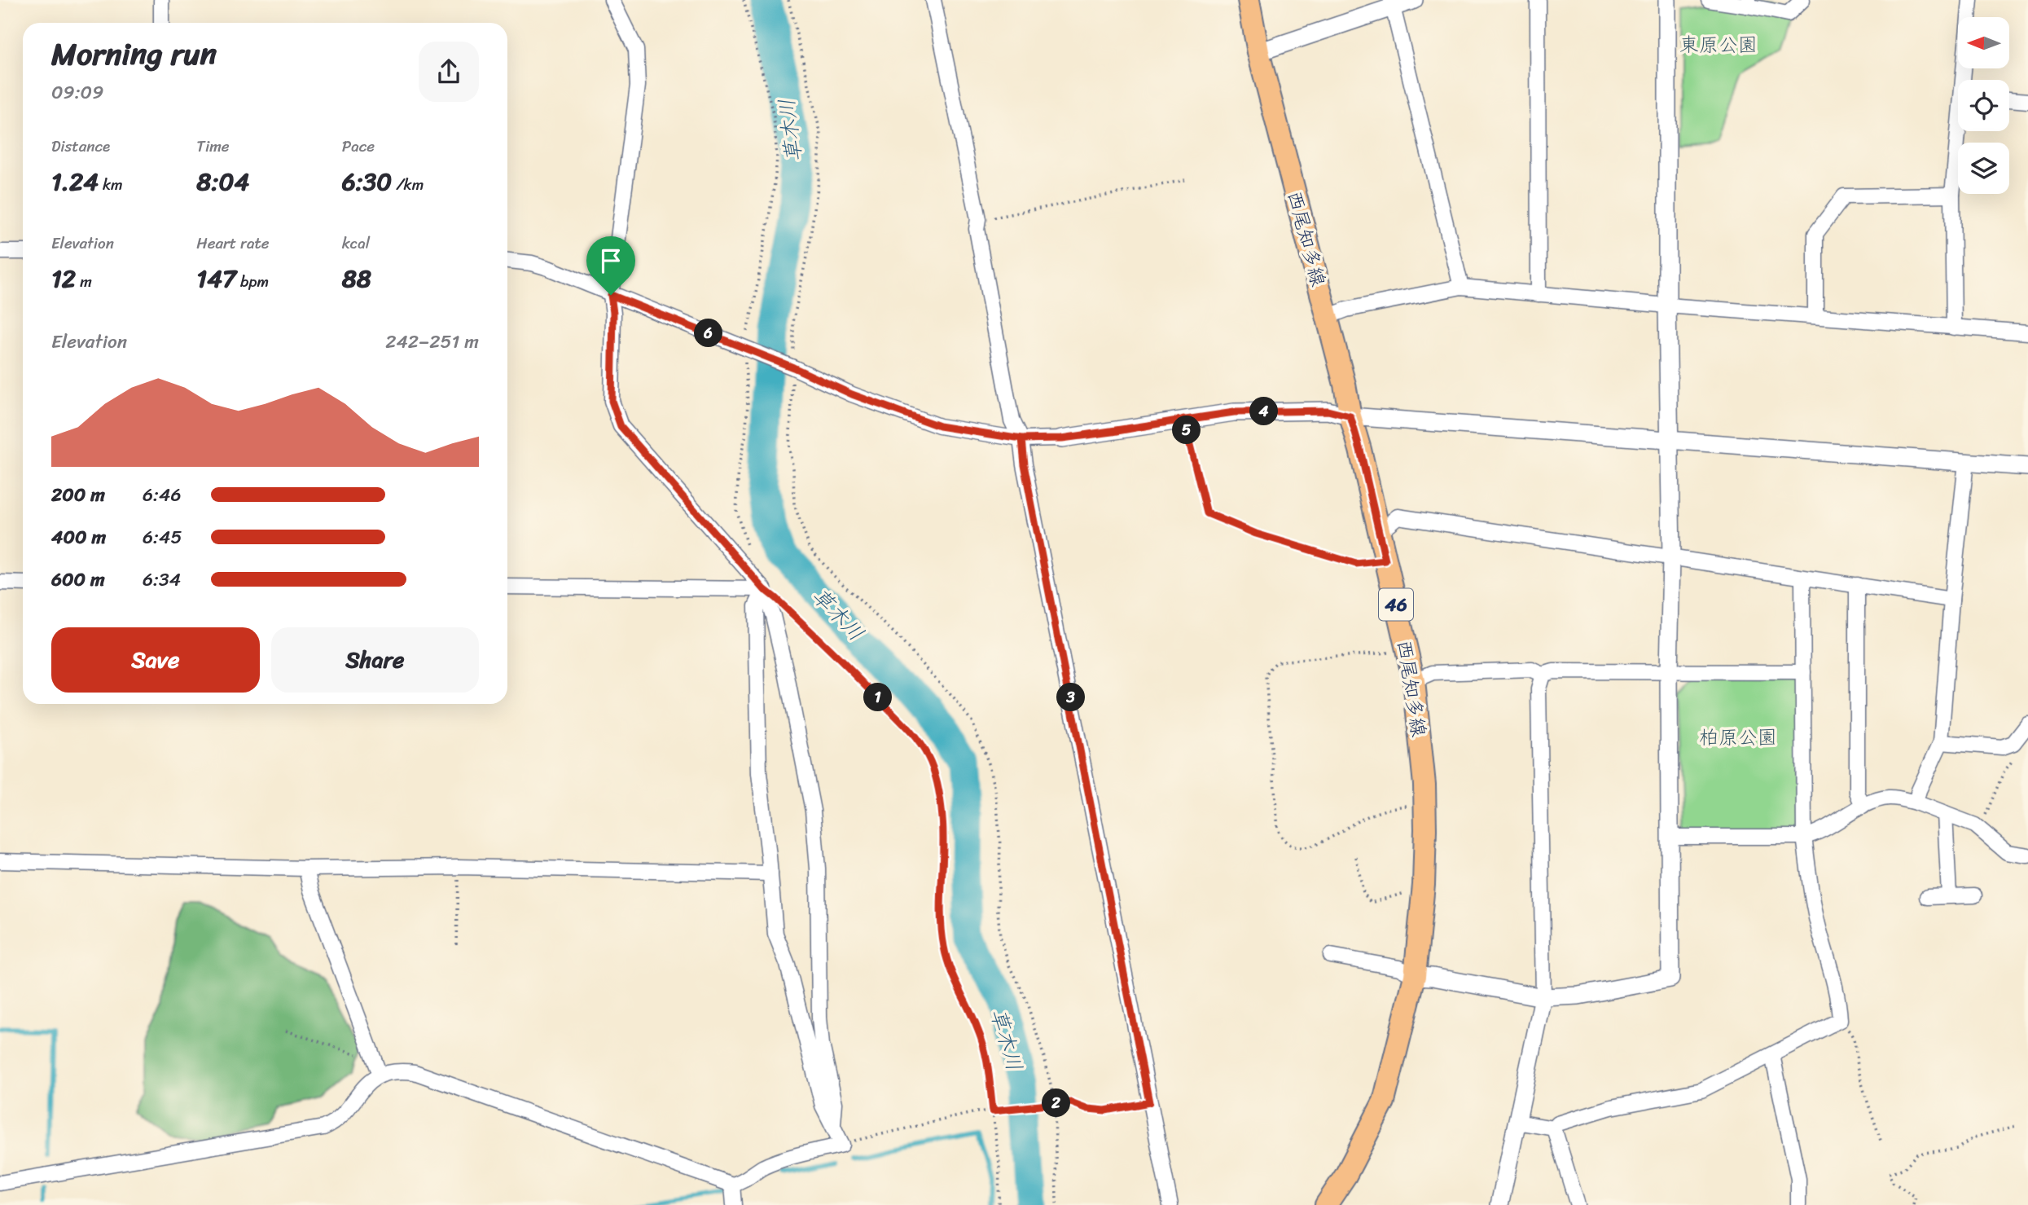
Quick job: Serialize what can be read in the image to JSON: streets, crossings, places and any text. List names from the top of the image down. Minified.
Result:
{"streets":{"main road":["西尾知多線","46"]},"water":["草木川"],"parks":["東原公園","柏原公園"],"north":"left","page":{"heading":["Morning run","09:09"],"stats":[["Distance","1.24 km"],["Time","8:04"],["Pace","6:30 /km"],["Elevation","12 m"],["Heart rate","147 bpm"],["kcal","88"]],"chart":["Elevation","242–251 m"],"pins":["6","4","5","1","3","2"],"list":[{"name":"200 m","note":"6:46"},{"name":"400 m","note":"6:45"},{"name":"600 m","note":"6:34"}],"buttons":["Save","Share"]}}
